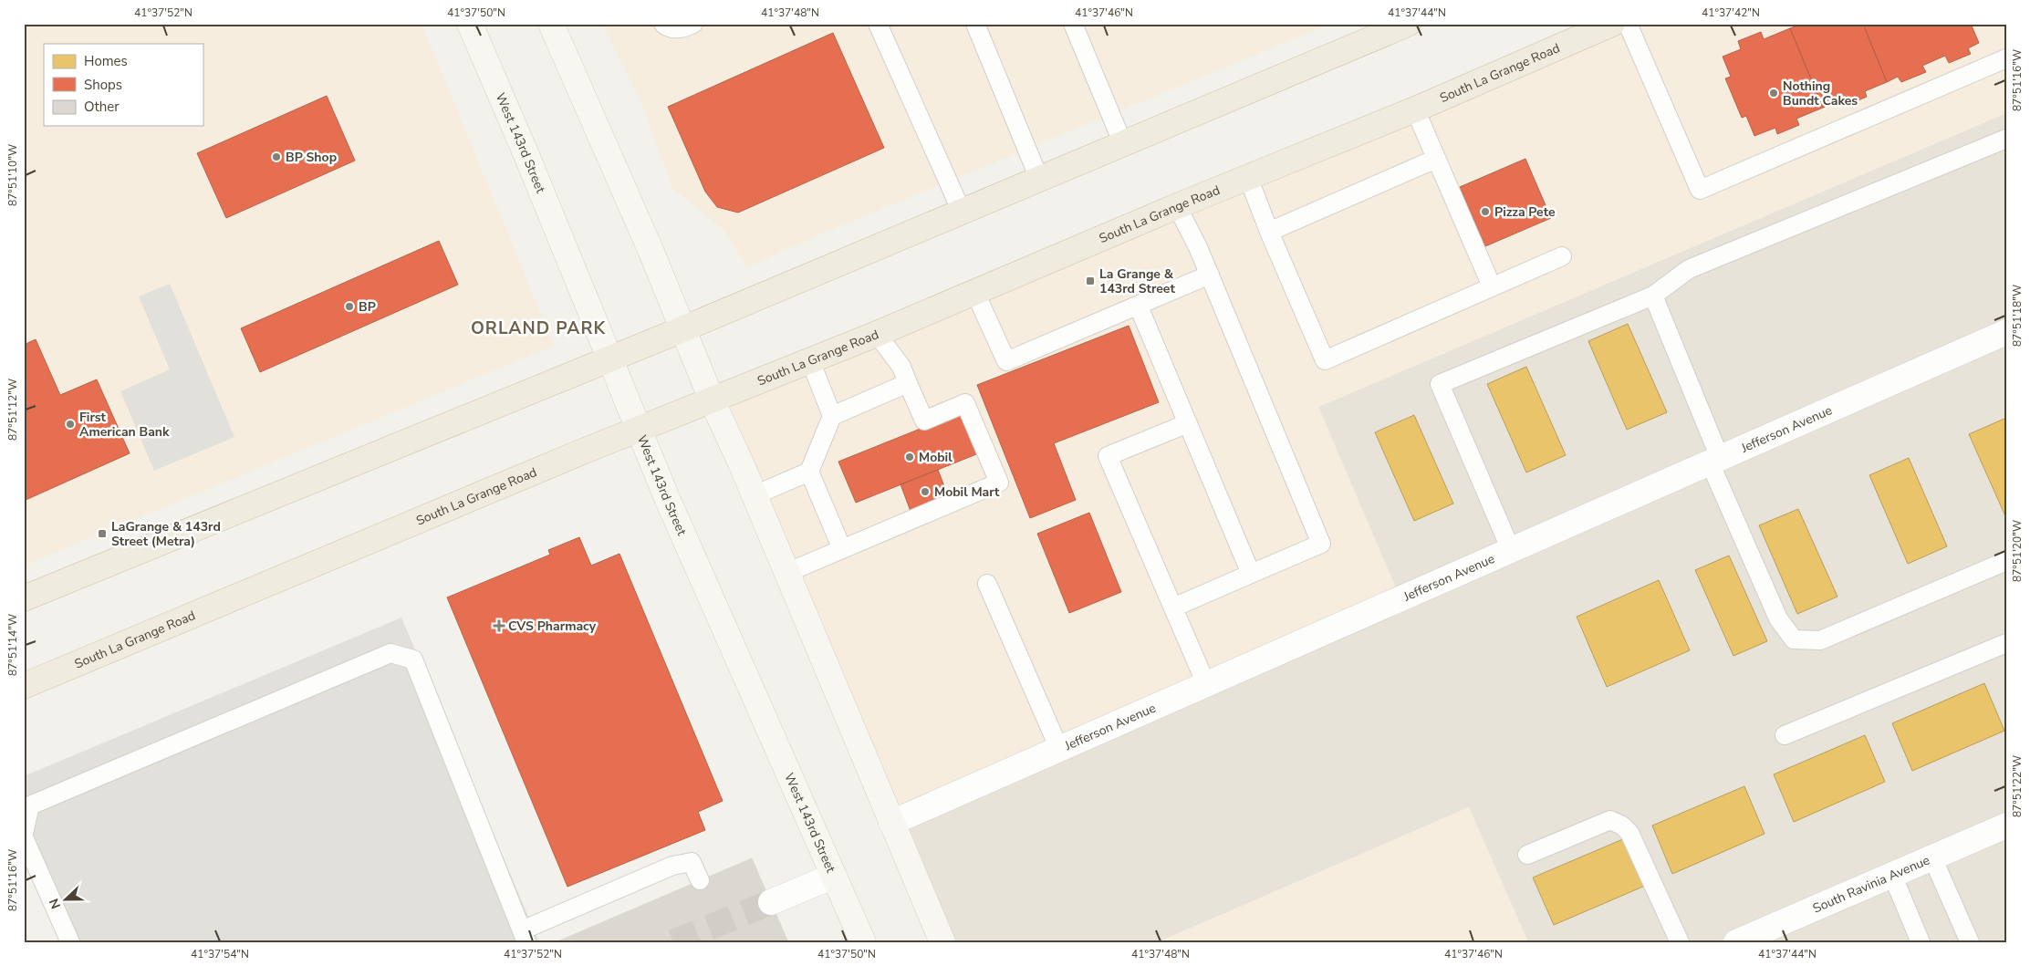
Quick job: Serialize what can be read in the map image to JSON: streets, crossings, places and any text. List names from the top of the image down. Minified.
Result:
{"streets":{"highway":["South La Grange Road"],"main road":["West 143rd Street"],"street":["Jefferson Avenue","South Ravinia Avenue"]},"crossings":[["South La Grange Road","West 143rd Street"]],"districts":["ORLAND PARK"],"places":{"other":["Nothing Bundt Cakes","BP Shop","Pizza Pete","BP","First American Bank","Mobil","Mobil Mart"],"transit":["La Grange & 143rd Street","LaGrange & 143rd Street (Metra)"],"health":["CVS Pharmacy"]},"legend":["Homes","Shops","Other"],"north":"left","coordinates":["41°37'52\"N","41°37'50\"N","41°37'48\"N","41°37'46\"N","41°37'44\"N","41°37'42\"N","87°51'16\"W","87°51'10\"W","87°51'18\"W","87°51'12\"W","87°51'20\"W","87°51'14\"W","87°51'22\"W","41°37'54\"N"]}
